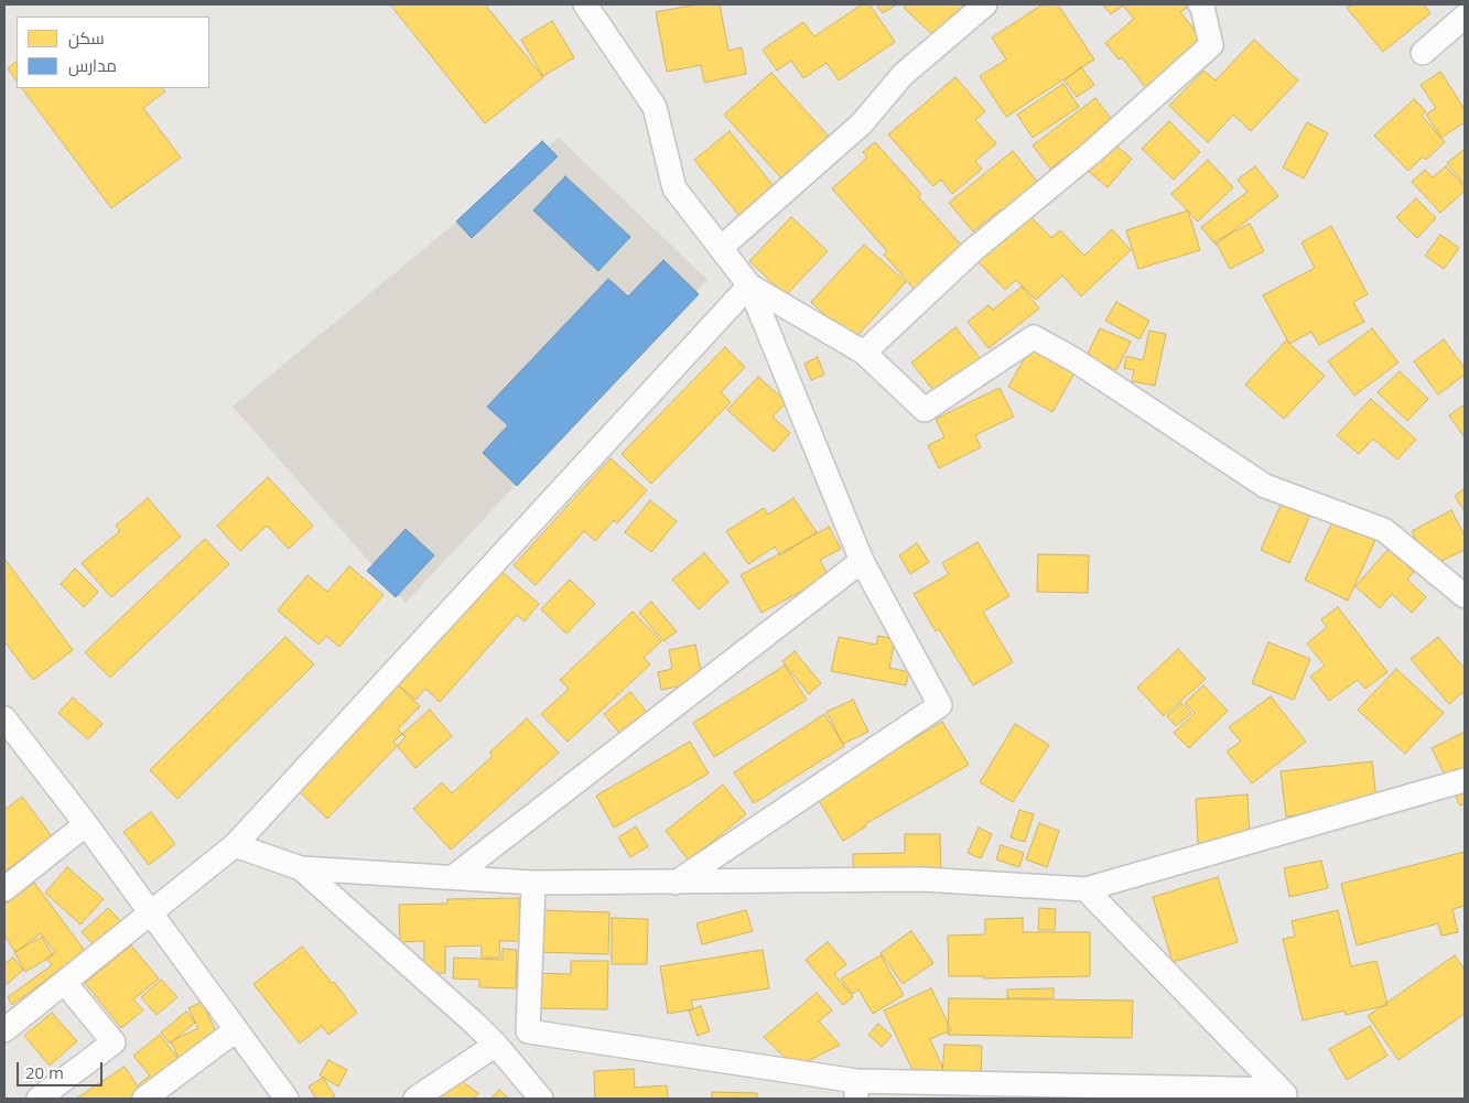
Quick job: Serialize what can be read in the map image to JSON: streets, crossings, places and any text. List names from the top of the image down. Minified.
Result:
{"legend":["سكن","مدارس"],"scale_bar":"20 m"}
